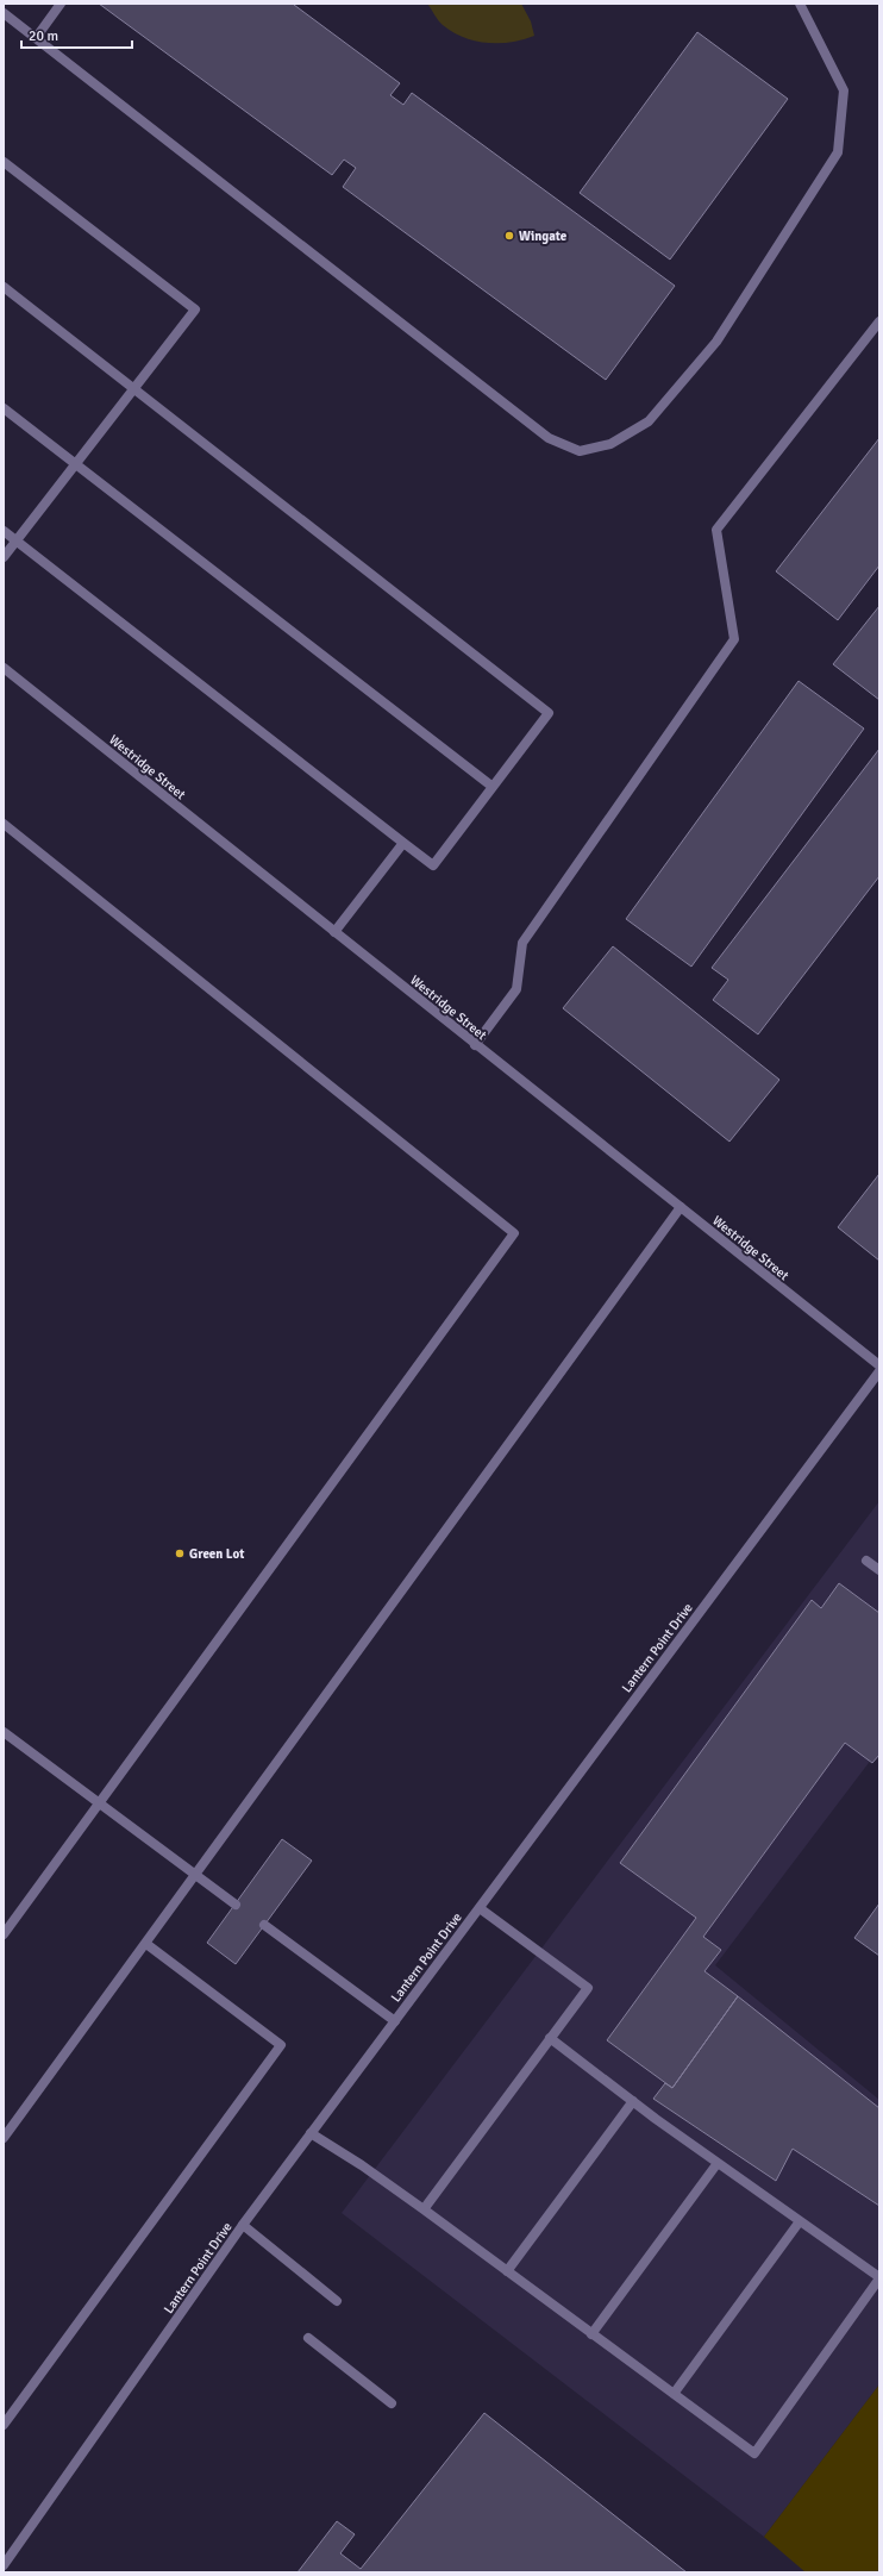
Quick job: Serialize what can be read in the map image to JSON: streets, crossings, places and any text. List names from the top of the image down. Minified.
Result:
{"streets":{"street":["Westridge Street","Lantern Point Drive"]},"places":["Wingate","Green Lot"],"scale_bar":"20 m"}
